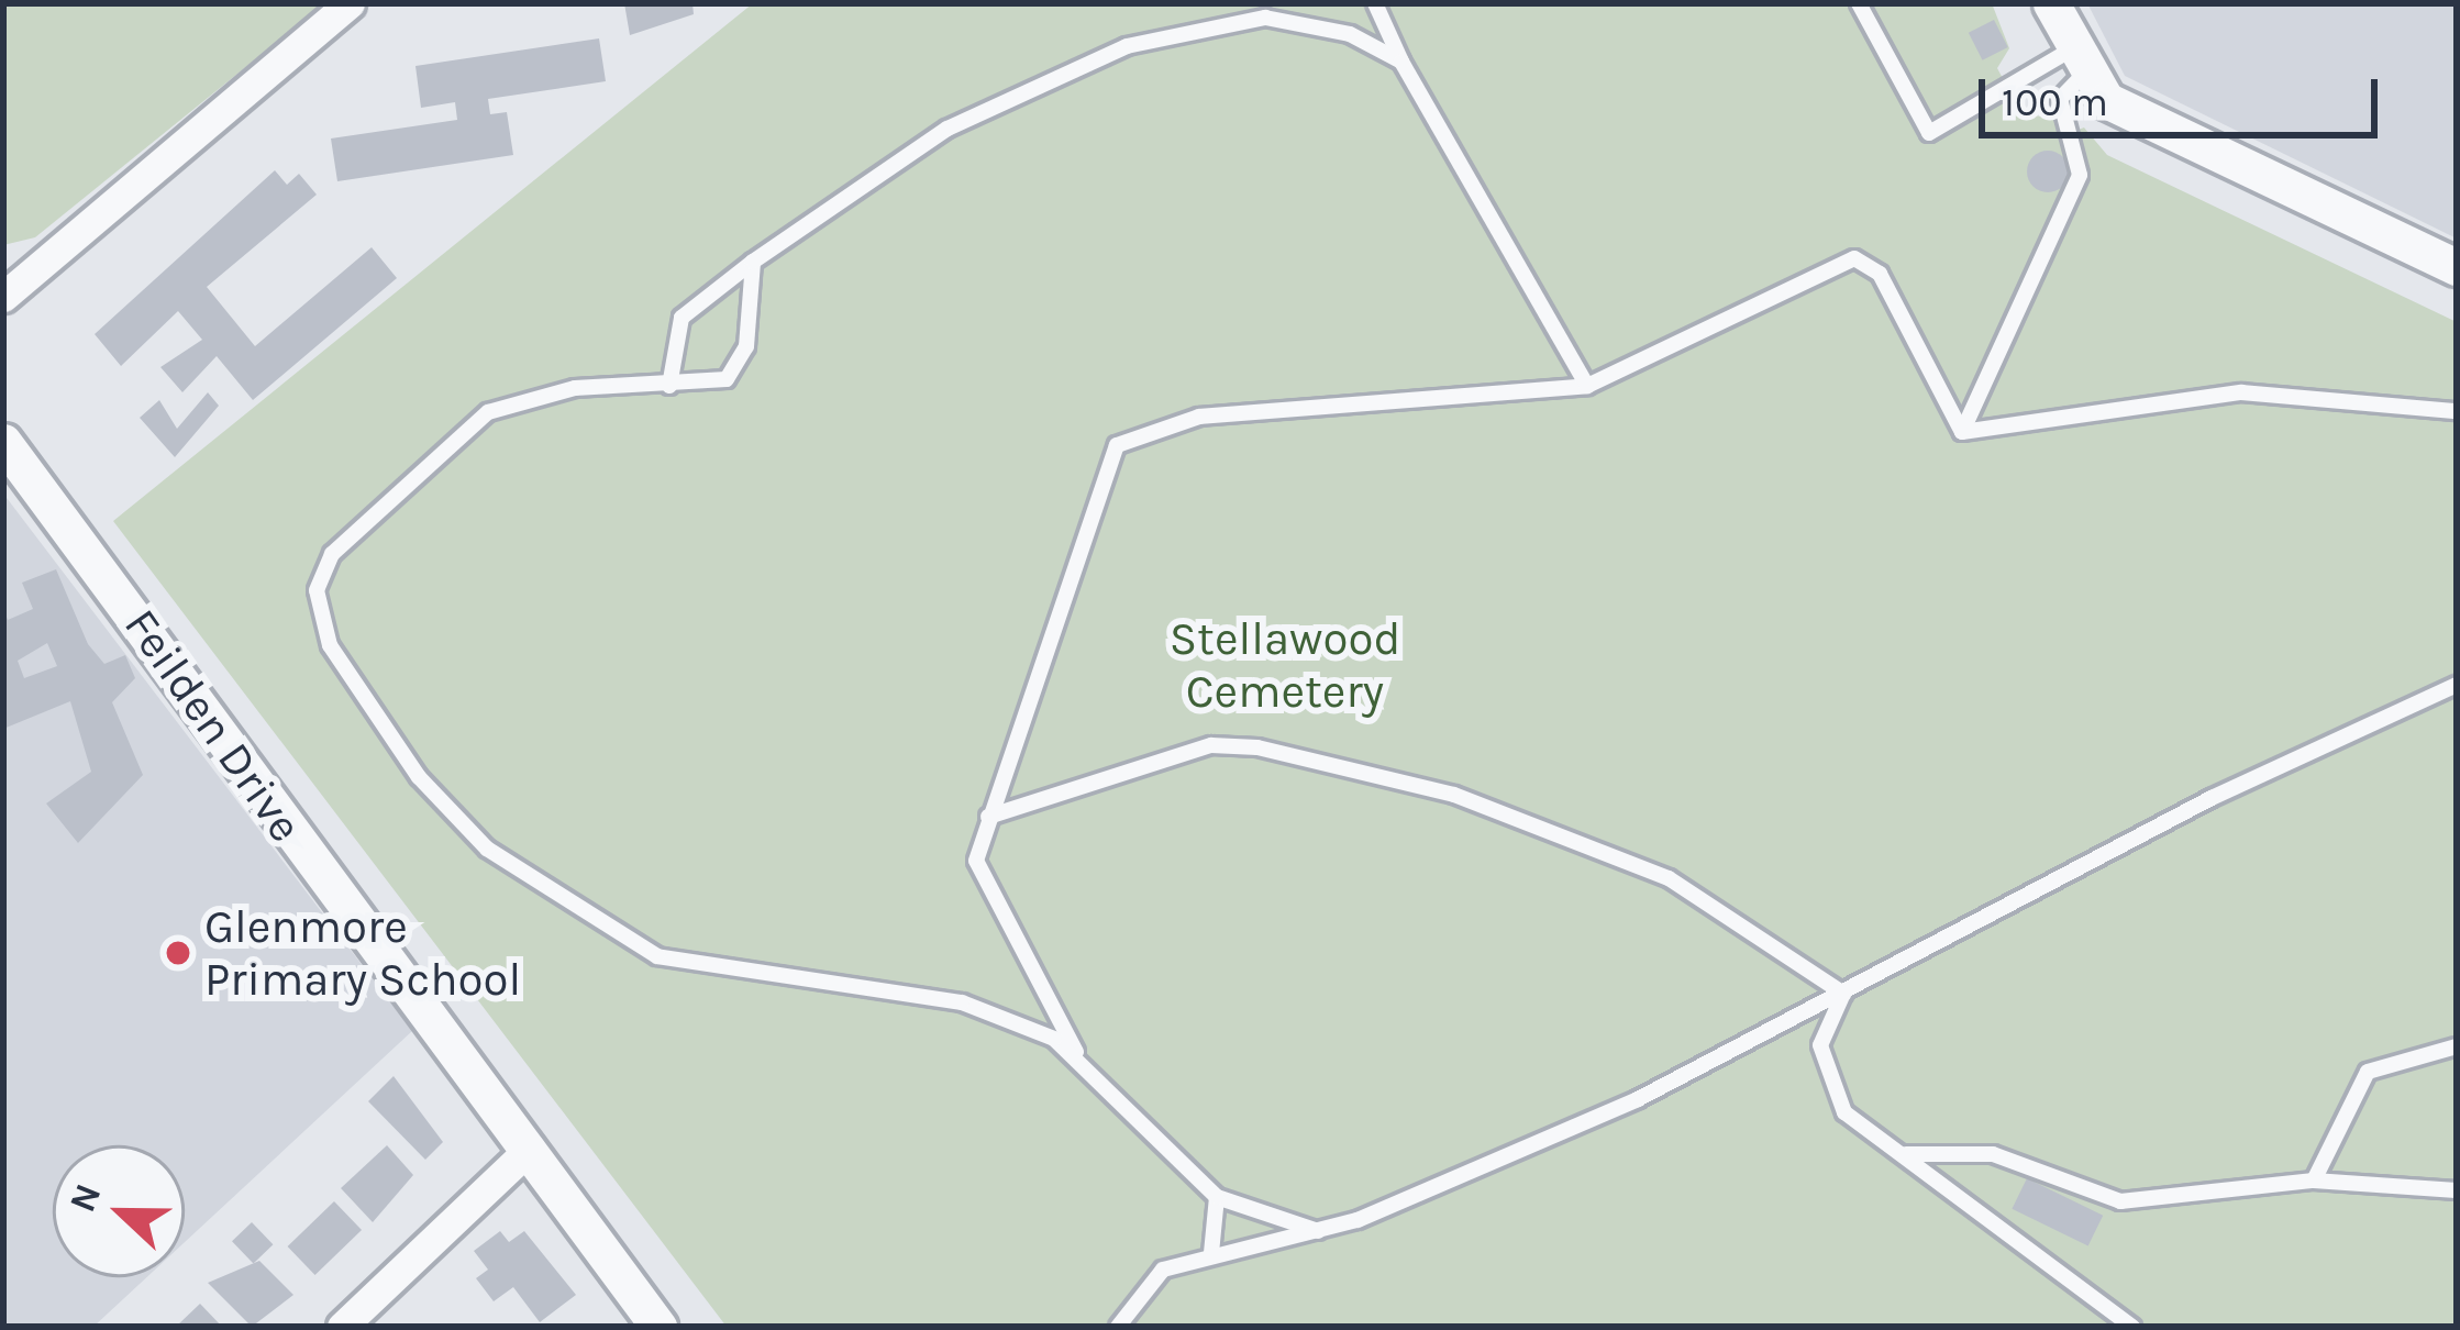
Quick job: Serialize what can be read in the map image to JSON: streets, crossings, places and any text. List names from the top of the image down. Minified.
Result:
{"streets":{"street":["Feilden Drive"]},"parks":["Stellawood Cemetery"],"places":["Glenmore Primary School"],"scale_bar":"100 m","north":"left"}
